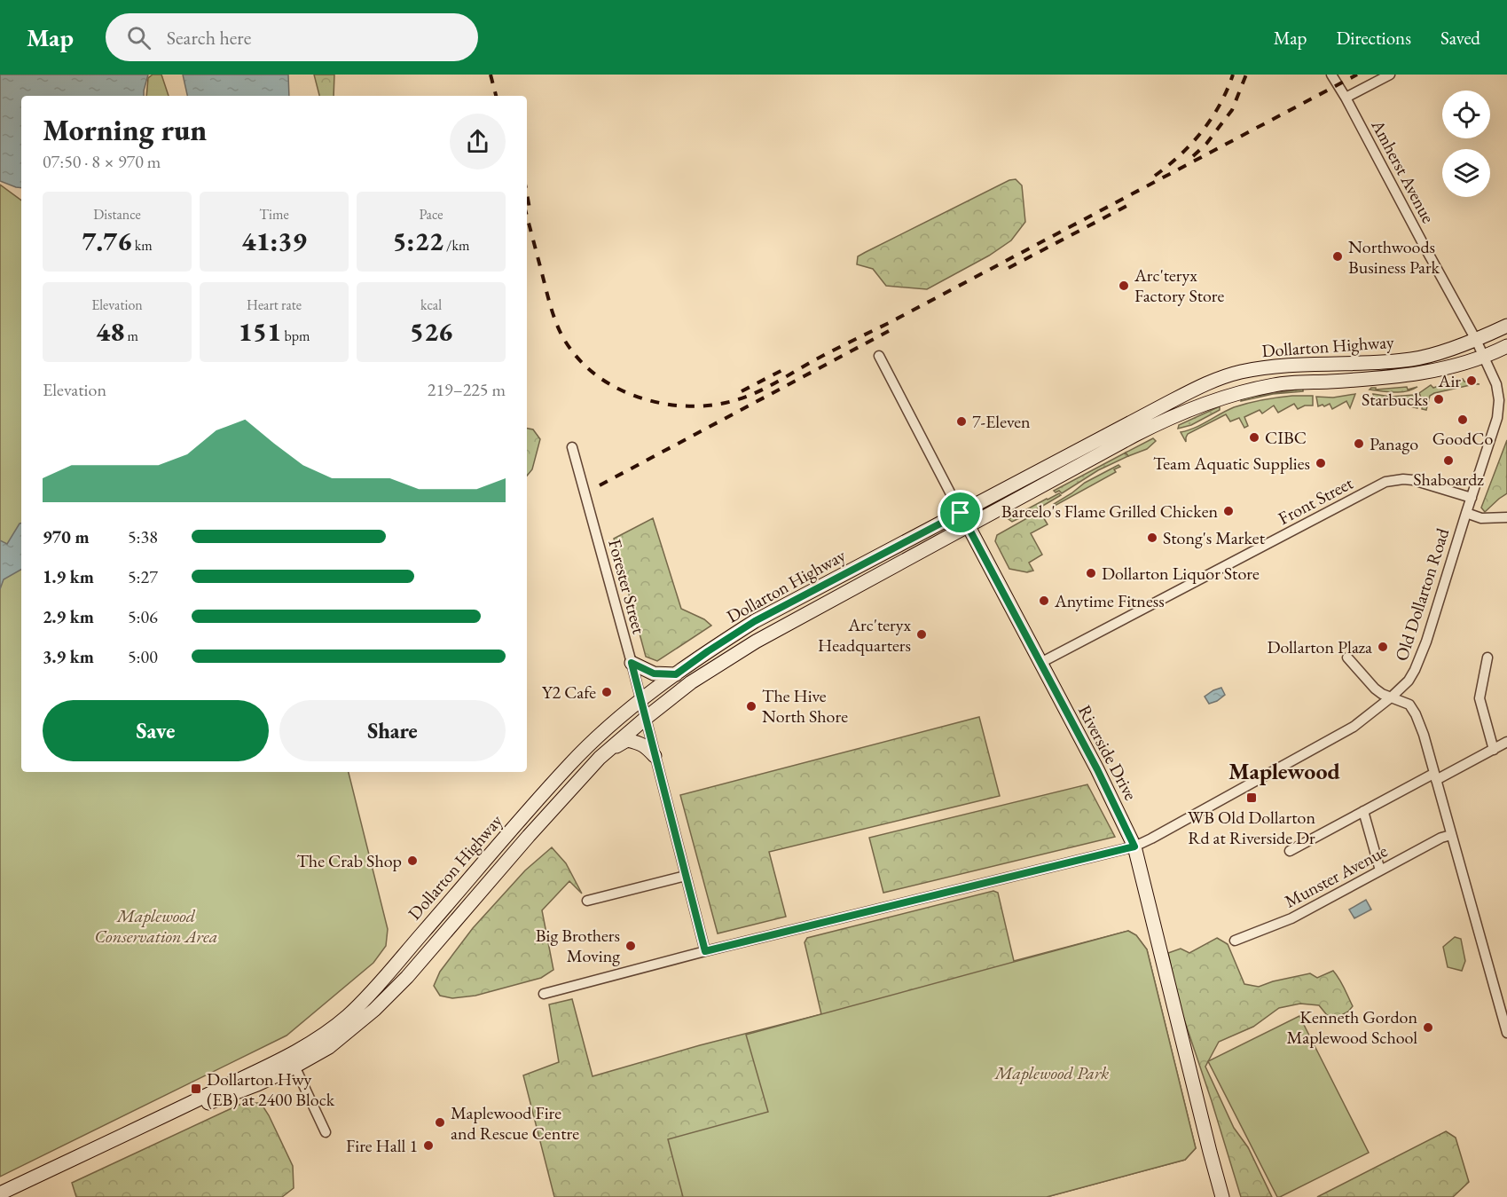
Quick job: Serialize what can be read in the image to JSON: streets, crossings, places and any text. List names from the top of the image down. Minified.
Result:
{"streets":{"street":["Amherst Avenue","Dollarton Highway","Front Street","Forester Street","Old Dollarton Road","Riverside Drive","Munster Avenue"]},"crossings":[["Amherst Avenue","Dollarton Highway"],["Amherst Avenue","Old Dollarton Road"],["Dollarton Highway","Forester Street"],["Dollarton Highway","Old Dollarton Road"],["Dollarton Highway","Riverside Drive"],["Front Street","Old Dollarton Road"],["Front Street","Riverside Drive"],["Forester Street","Old Dollarton Road"],["Old Dollarton Road","Riverside Drive"]],"districts":["Maplewood"],"parks":["Maplewood Conservation Area","Maplewood Park"],"places":{"other":["Northwoods Business Park","Arc'teryx Factory Store","Air","Starbucks","GoodCo","7-Eleven","CIBC","Panago","Shaboardz","Team Aquatic Supplies","Barcelo's Flame Grilled Chicken","Stong's Market","Dollarton Liquor Store","Anytime Fitness","Arc'teryx Headquarters","Dollarton Plaza","Y2 Cafe","The Hive North Shore","The Crab Shop","Big Brothers Moving","Kenneth Gordon Maplewood School","Maplewood Fire and Rescue Centre","Fire Hall 1"],"transit":["WB Old Dollarton Rd at Riverside Dr","Dollarton Hwy (EB) at 2400 Block"]},"page":{"header":"Map","search":"Search here","nav":["Map","Directions","Saved"],"heading":["Morning run","07:50 · 8 × 970 m"],"stats":[["Distance","7.76 km"],["Time","41:39"],["Pace","5:22 /km"],["Elevation","48 m"],["Heart rate","151 bpm"],["kcal","526"]],"chart":["Elevation","219–225 m"],"list":[{"name":"970 m","note":"5:38"},{"name":"1.9 km","note":"5:27"},{"name":"2.9 km","note":"5:06"},{"name":"3.9 km","note":"5:00"}],"buttons":["Save","Share"]}}
